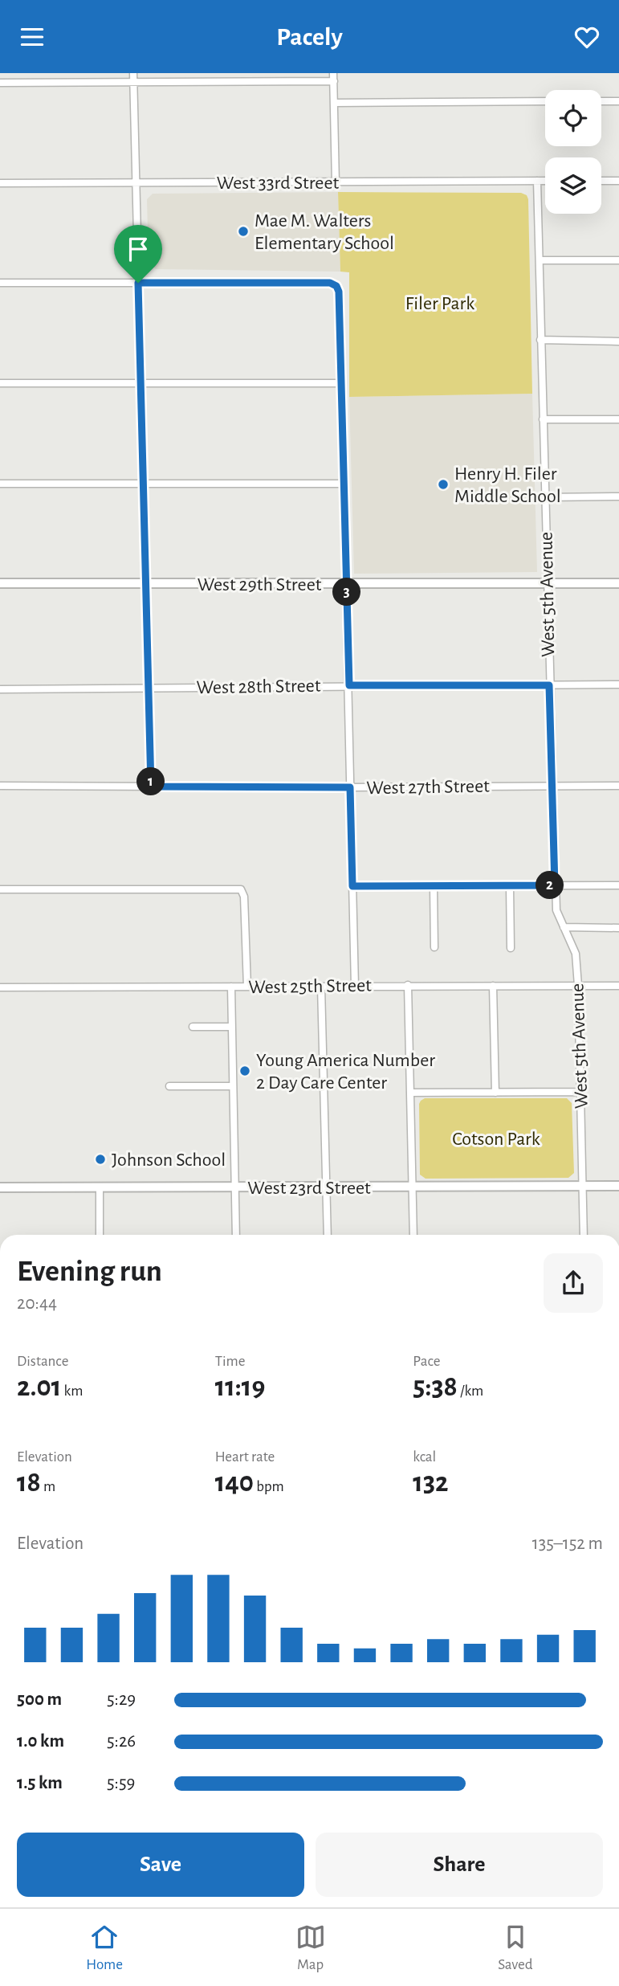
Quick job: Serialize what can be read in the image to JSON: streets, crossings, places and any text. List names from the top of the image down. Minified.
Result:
{"streets":{"street":["West 33rd Street","West 29th Street","West 5th Avenue","West 28th Street","West 27th Street","West 25th Street","West 23rd Street"]},"crossings":[["West 33rd Street","West 5th Avenue"],["West 29th Street","West 5th Avenue"],["West 5th Avenue","West 28th Street"],["West 5th Avenue","West 27th Street"],["West 5th Avenue","West 25th Street"],["West 5th Avenue","West 23rd Street"]],"parks":["Filer Park","Cotson Park"],"places":["Mae M. Walters Elementary School","Henry H. Filer Middle School","Young America Number 2 Day Care Center","Johnson School"],"page":{"header":"Pacely","pins":["3","1","2"],"heading":["Evening run","20:44"],"stats":[["Distance","2.01 km"],["Time","11:19"],["Pace","5:38 /km"],["Elevation","18 m"],["Heart rate","140 bpm"],["kcal","132"]],"chart":["Elevation","135–152 m"],"list":[{"name":"500 m","note":"5:29"},{"name":"1.0 km","note":"5:26"},{"name":"1.5 km","note":"5:59"}],"buttons":["Save","Share"],"tabs":["Home","Map","Saved"]}}
